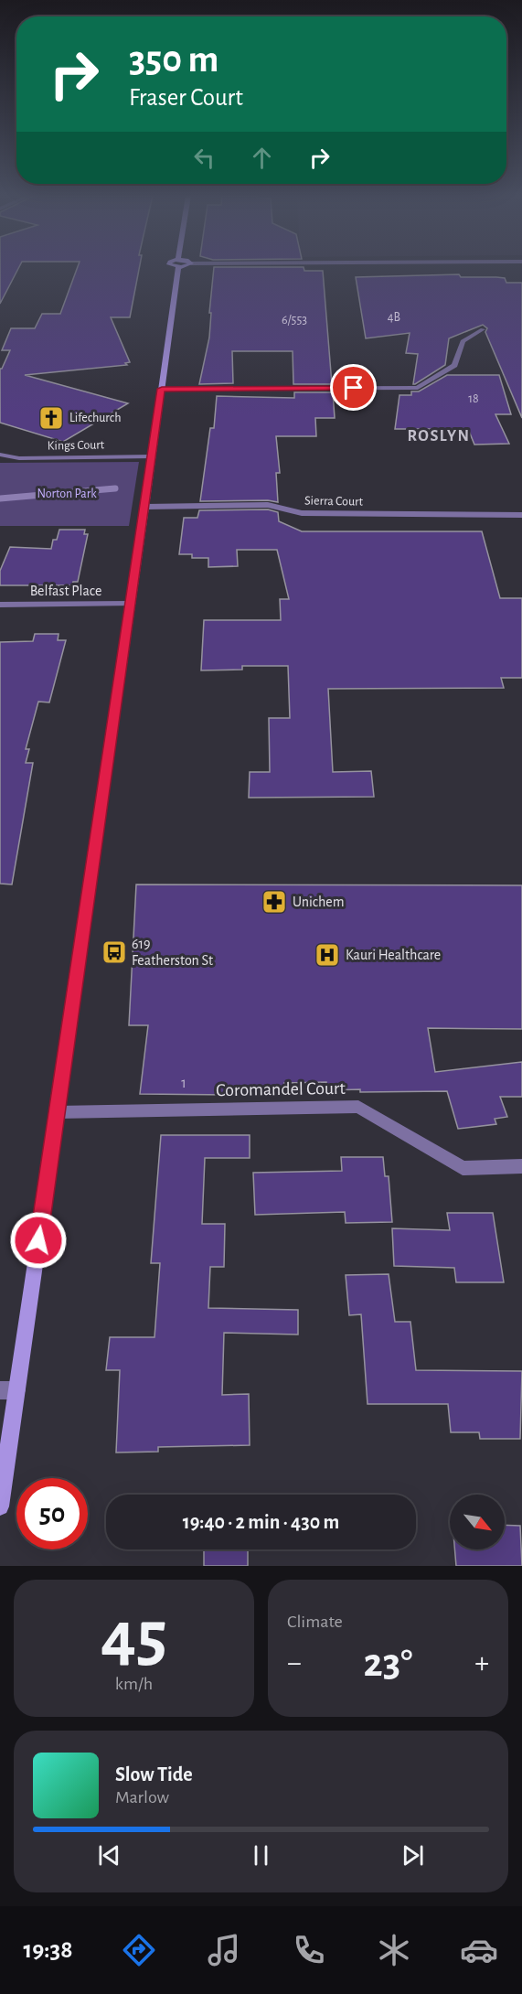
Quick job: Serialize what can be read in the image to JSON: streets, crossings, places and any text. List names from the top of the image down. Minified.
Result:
{"streets":{"street":["Kings Court","Sierra Court","Belfast Place","Coromandel Court"]},"districts":["ROSLYN"],"parks":["Norton Park"],"places":{"church":["Lifechurch"],"pharmacy":["Unichem"],"bus stop":["619 Featherston St"],"hospital":["Kauri Healthcare"]},"house_numbers":["4B","6/553","18","1"],"north":"bottom right","page":{"turn":["350 m","Fraser Court"],"limit":"50","trip":"19:40 · 2 min · 430 m","tile":[["45","km/h"],"Climate"],"heat":["−","23°","+"],"song":["Slow Tide","Marlow"],"tabs":"19:38"}}
